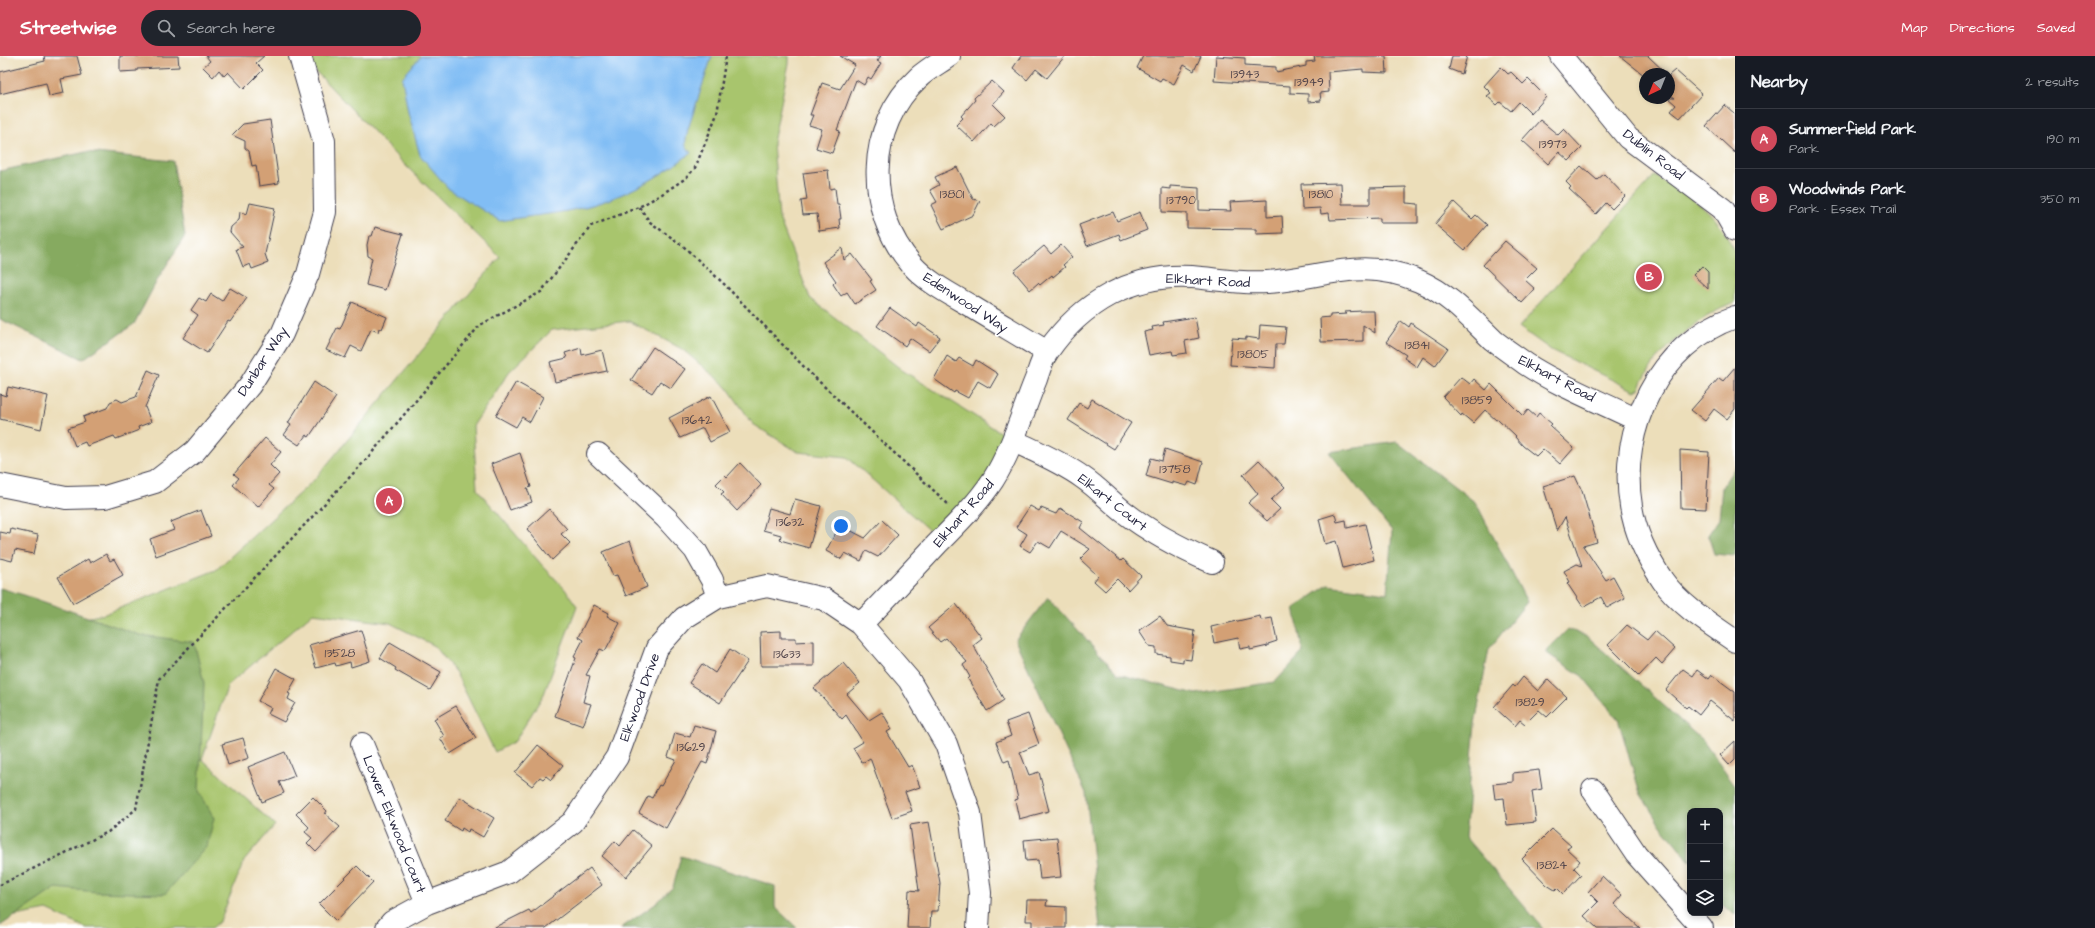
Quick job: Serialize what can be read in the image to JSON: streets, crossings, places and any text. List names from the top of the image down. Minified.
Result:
{"streets":{"street":["Dublin Road","Elkhart Road","Edenwood Way","Dunbar Way","Elkart Court","Elkwood Drive","Lower Elkwood Court"]},"crossings":[["Elkhart Road","Edenwood Way"],["Elkhart Road","Elkart Court"],["Elkhart Road","Elkwood Drive"],["Elkwood Drive","Lower Elkwood Court"]],"house_numbers":["13943","13949","13973","13801","13810","13790","13841","13805","13859","13642","13758","13632","13528","13633","13829","13629","13824"],"north":"bottom left","page":{"header":"Streetwise","search":"Search here","nav":["Map","Directions","Saved"],"heading":["Nearby","2 results"],"list":[{"mark":"A","name":"Summerfield Park","note":"Park","value":"190 m"},{"mark":"B","name":"Woodwinds Park","note":"Park · Essex Trail","value":"350 m"}],"pins":["B","A"],"map_buttons":["+","−"]}}
